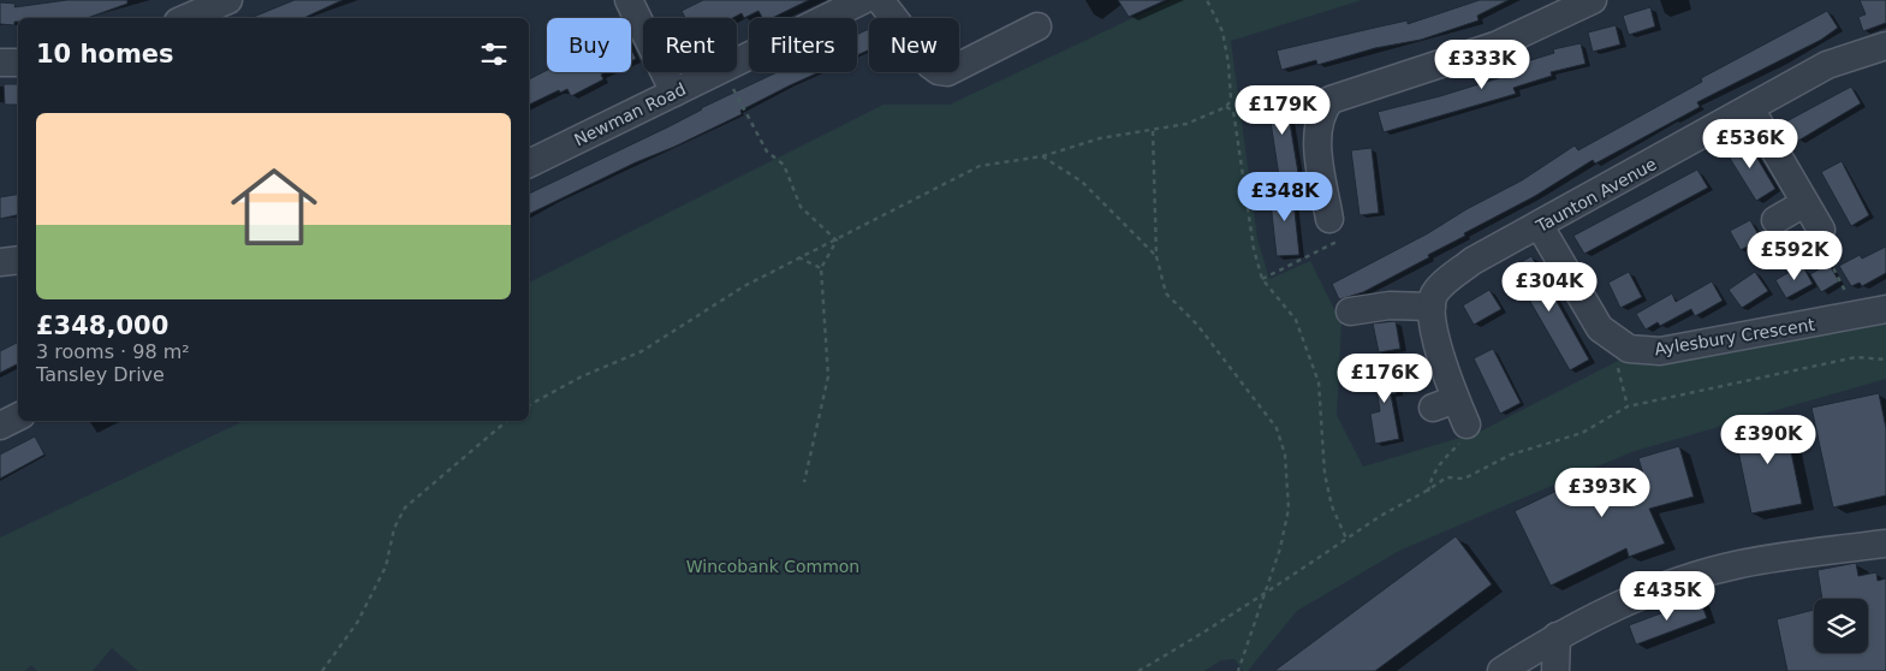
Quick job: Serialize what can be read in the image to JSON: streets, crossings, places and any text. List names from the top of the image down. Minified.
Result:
{"streets":{"street":["Newman Road","Taunton Avenue","Aylesbury Crescent"]},"parks":["Wincobank Common"],"page":{"chip":["Buy","Rent","Filters","New"],"heading":"10 homes","price":["£333K","£179K","£536K","£348K","£592K","£304K","£176K","£390K","£393K","£435K"],"list":[{"name":"£348,000","note":"3 rooms · 98 m² · Tansley Drive"}]}}
